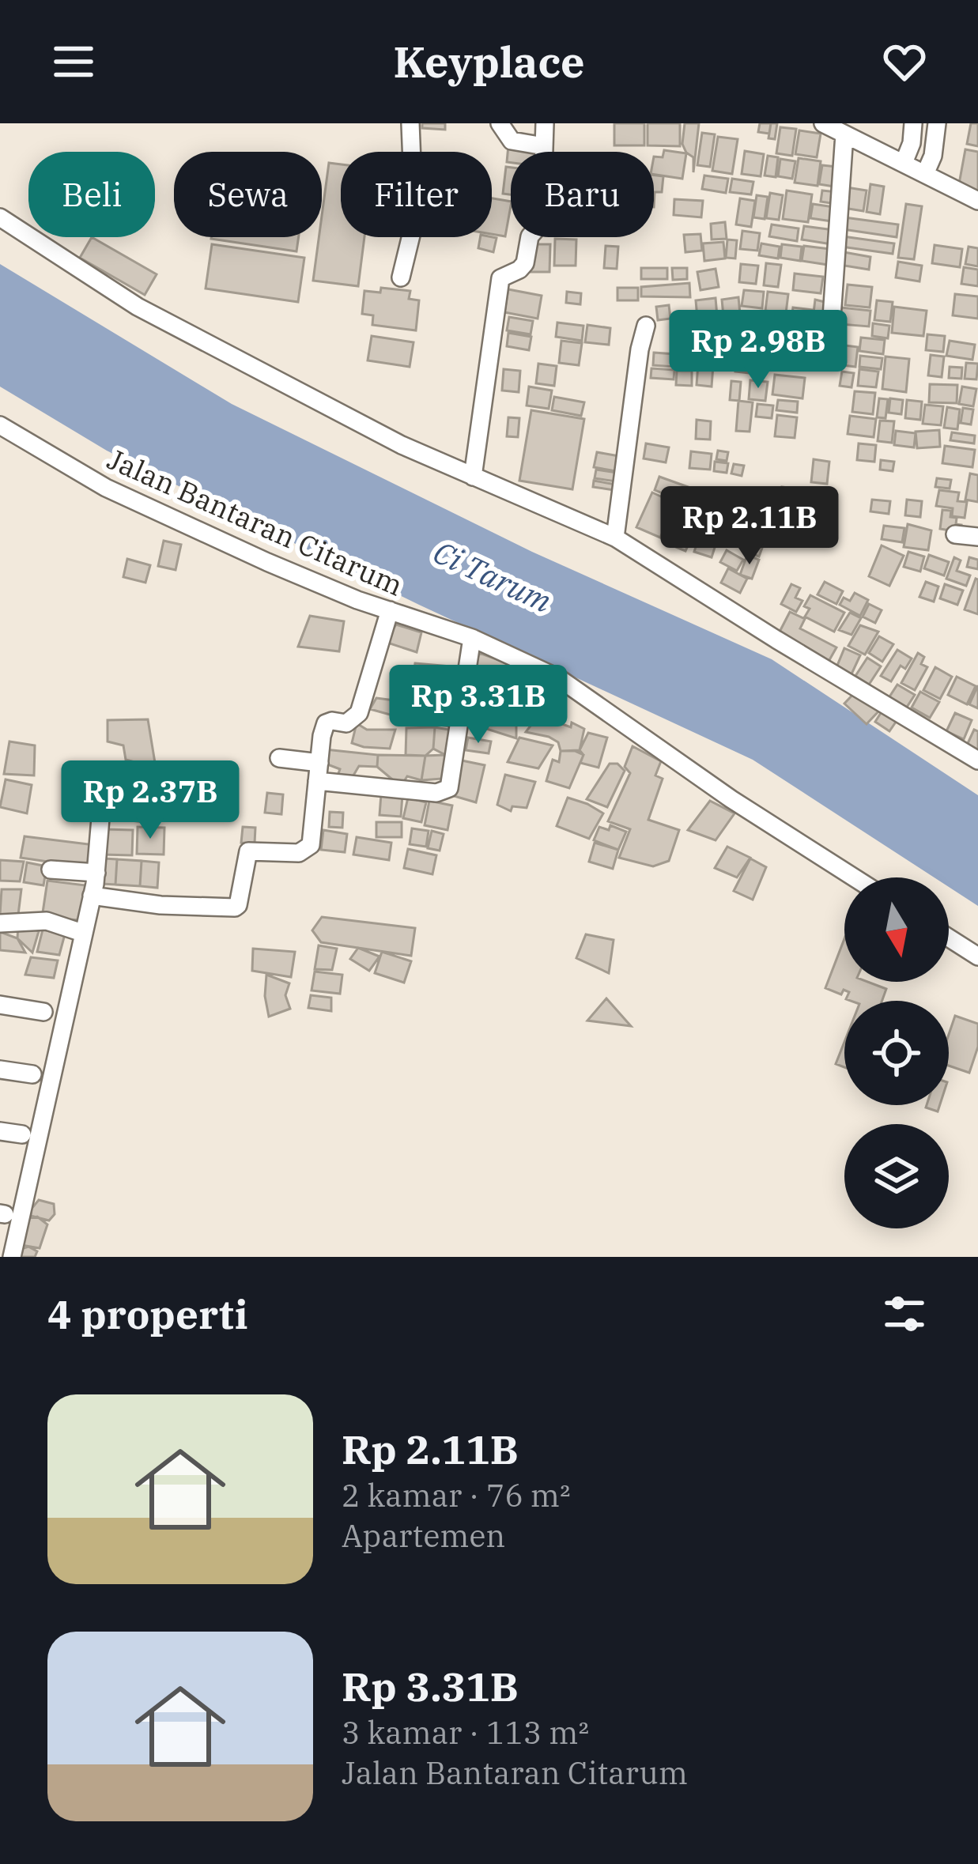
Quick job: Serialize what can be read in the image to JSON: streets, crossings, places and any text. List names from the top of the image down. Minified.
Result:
{"streets":{"street":["Jalan Bantaran Citarum"]},"water":["Ci Tarum"],"north":"bottom","page":{"header":"Keyplace","chip":["Beli","Sewa","Filter","Baru"],"price":["Rp 2.98B","Rp 2.11B","Rp 3.31B","Rp 2.37B"],"heading":"4 properti","list":[{"name":"Rp 2.11B","note":"2 kamar · 76 m² · Apartemen"},{"name":"Rp 3.31B","note":"3 kamar · 113 m² · Jalan Bantaran Citarum"}]}}
